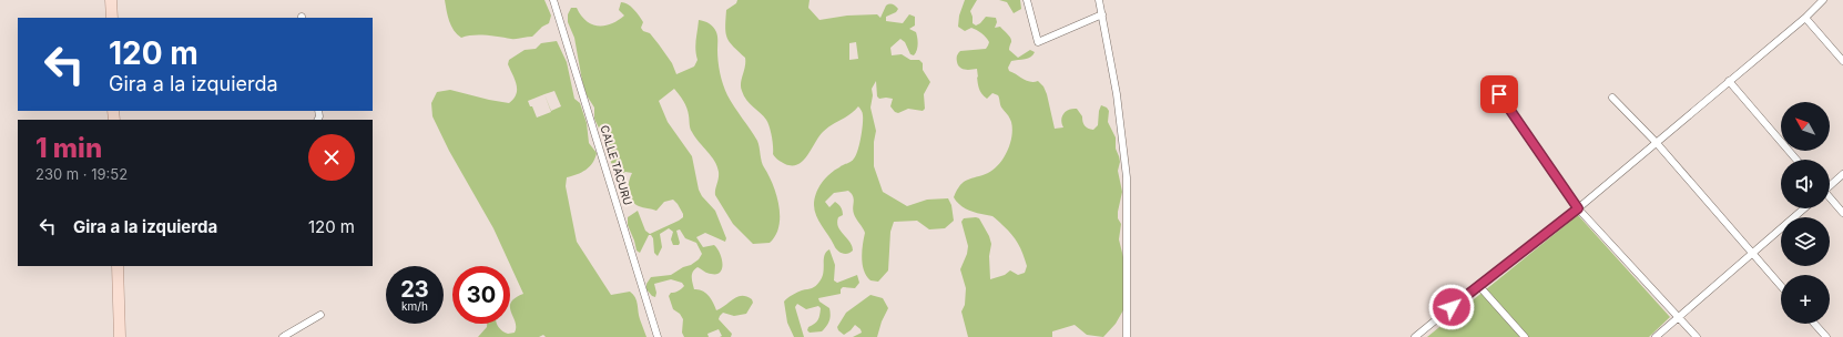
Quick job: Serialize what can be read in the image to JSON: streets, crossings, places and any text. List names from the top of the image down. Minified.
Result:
{"streets":{"street":["CALLE TACURU"]},"north":"top left","page":{"turn":["120 m","Gira a la izquierda"],"map_buttons":"+","heading":["1 min","230 m · 19:52"],"list":[{"name":"Gira a la izquierda","value":"120 m"}],"speed":"23 km/h","limit":"30"}}
